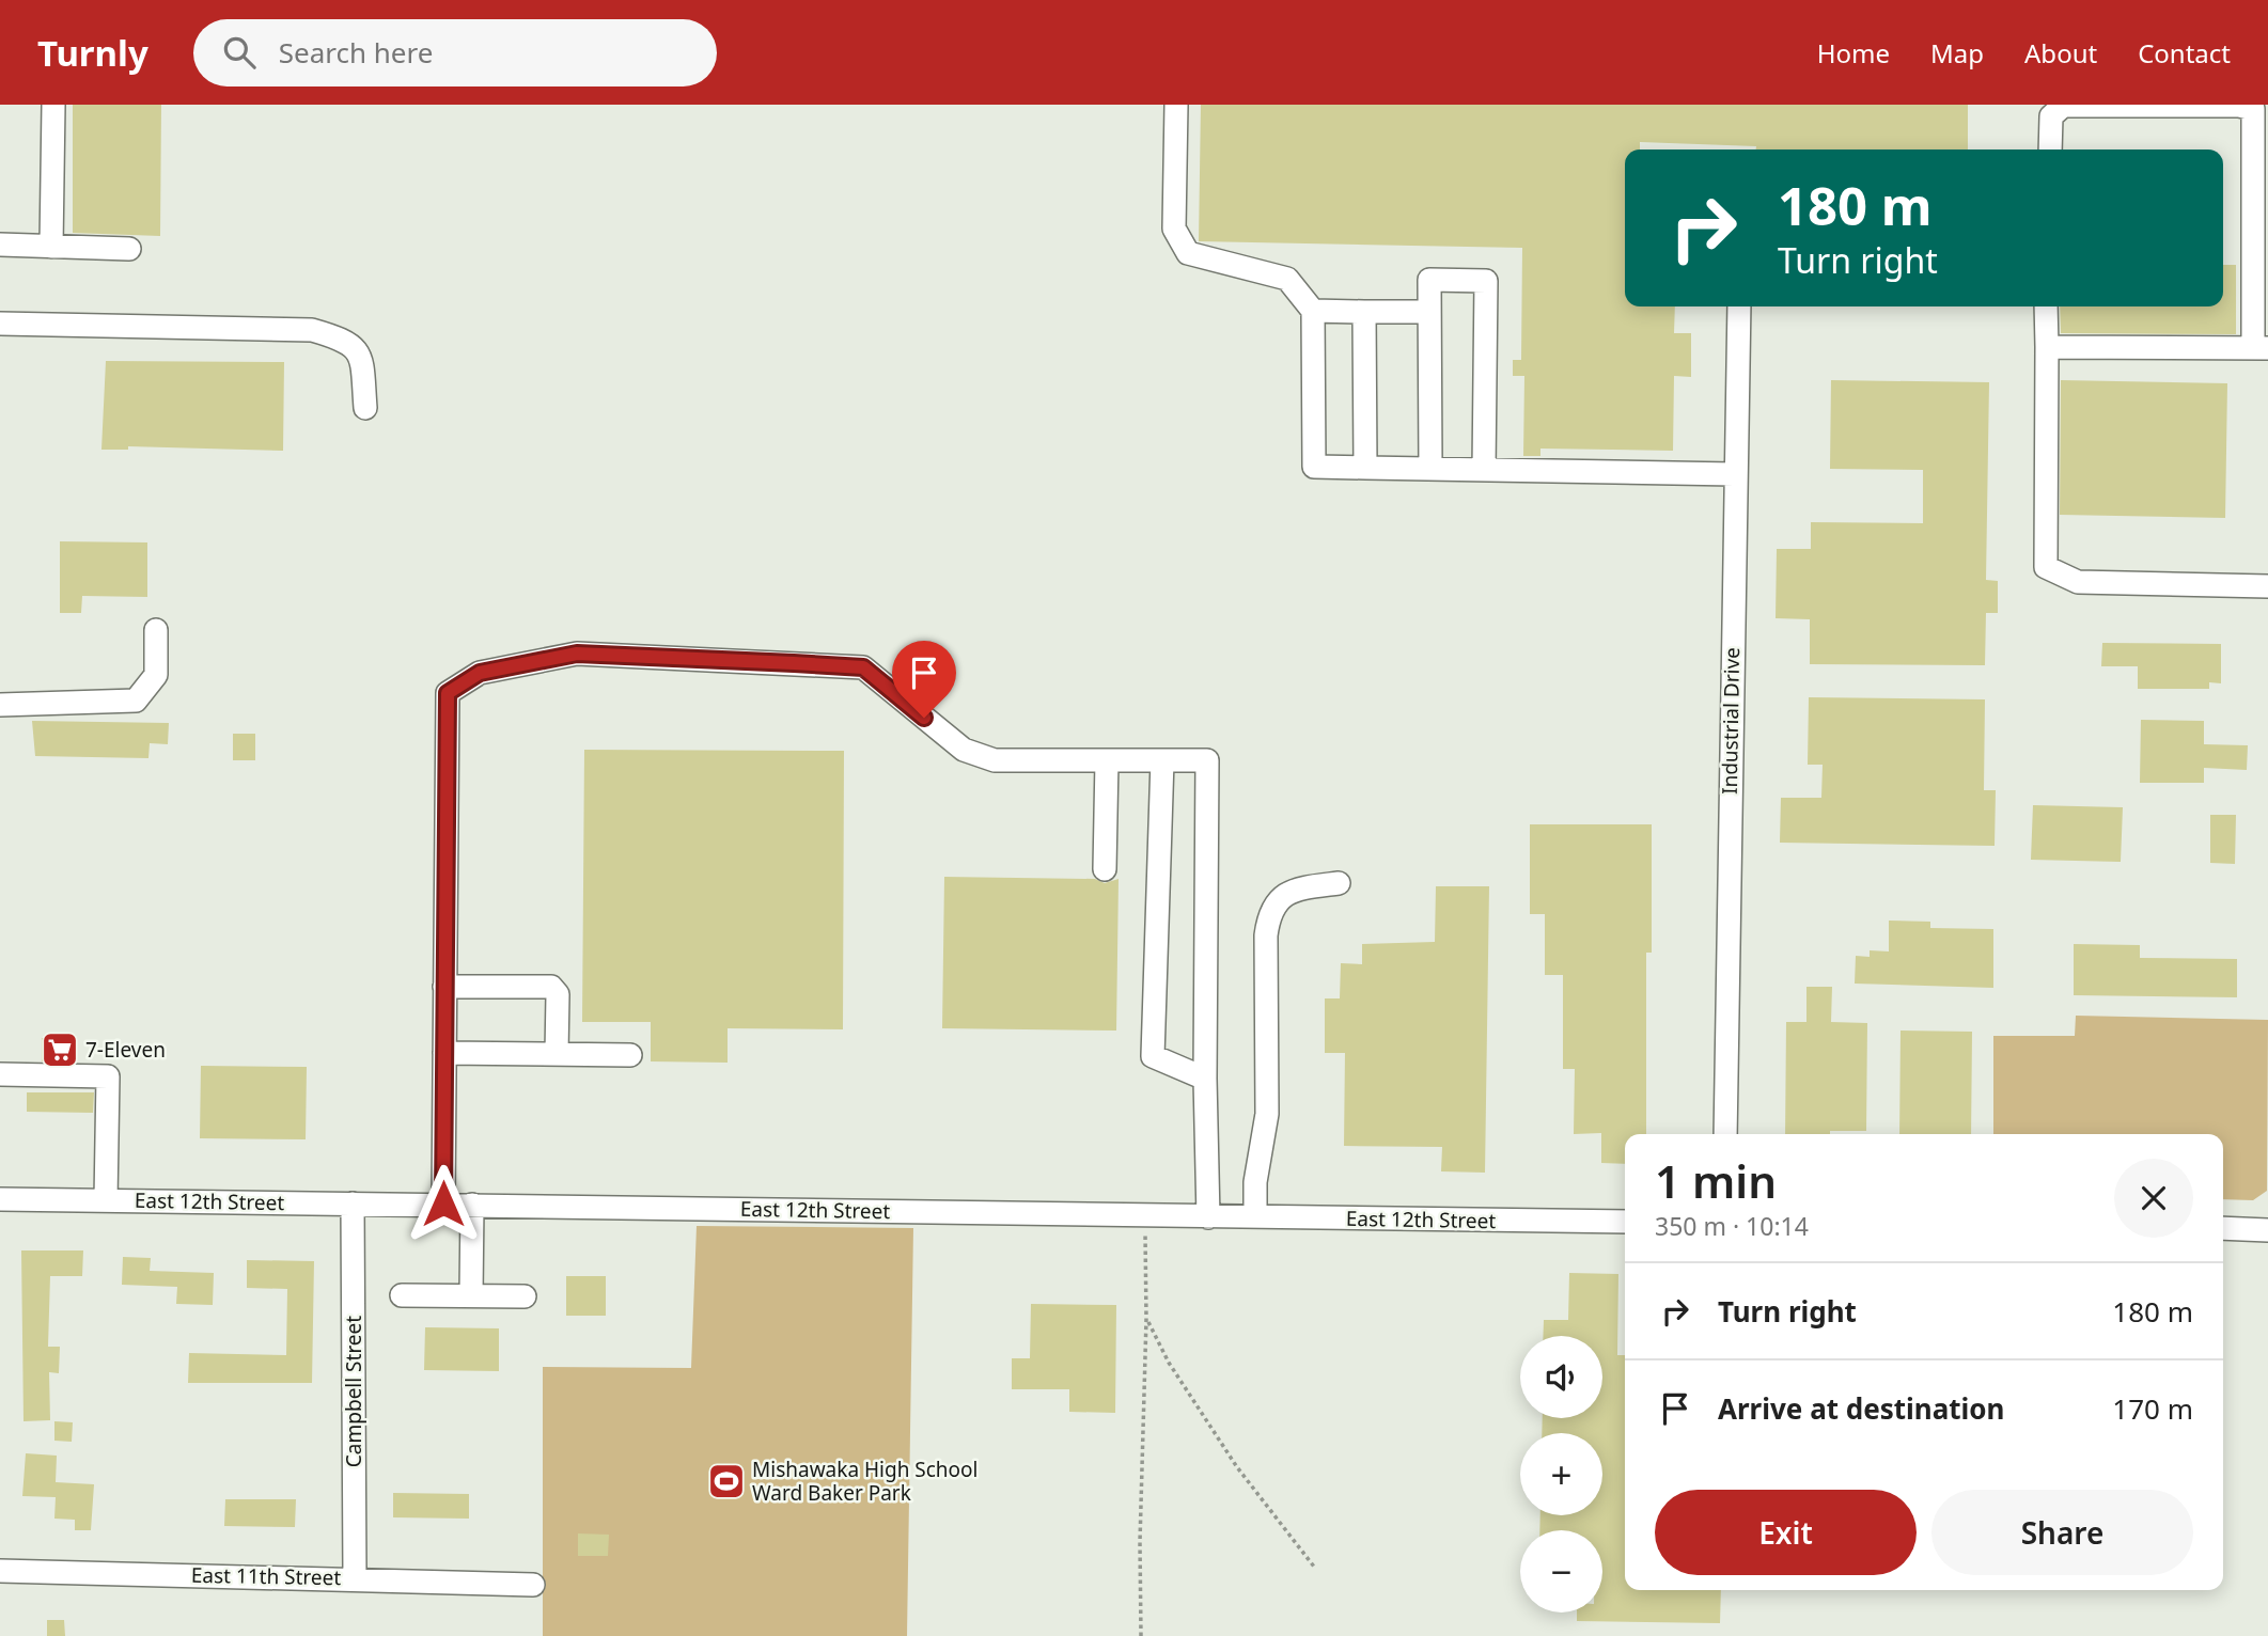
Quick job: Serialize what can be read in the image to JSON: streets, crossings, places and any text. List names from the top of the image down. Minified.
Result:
{"streets":{"street":["Industrial Drive","East 12th Street","Campbell Street","East 11th Street"]},"crossings":[["East 12th Street","Campbell Street"],["Campbell Street","East 11th Street"]],"places":{"supermarket":["7-Eleven"],"sports":["Mishawaka High School Ward Baker Park"]},"page":{"header":"Turnly","search":"Search here","nav":["Home","Map","About","Contact"],"turn":["180 m","Turn right"],"heading":["1 min","350 m · 10:14"],"list":[{"name":"Turn right","value":"180 m"},{"name":"Arrive at destination","value":"170 m"}],"map_buttons":["+","−"],"buttons":["Exit","Share"]}}
